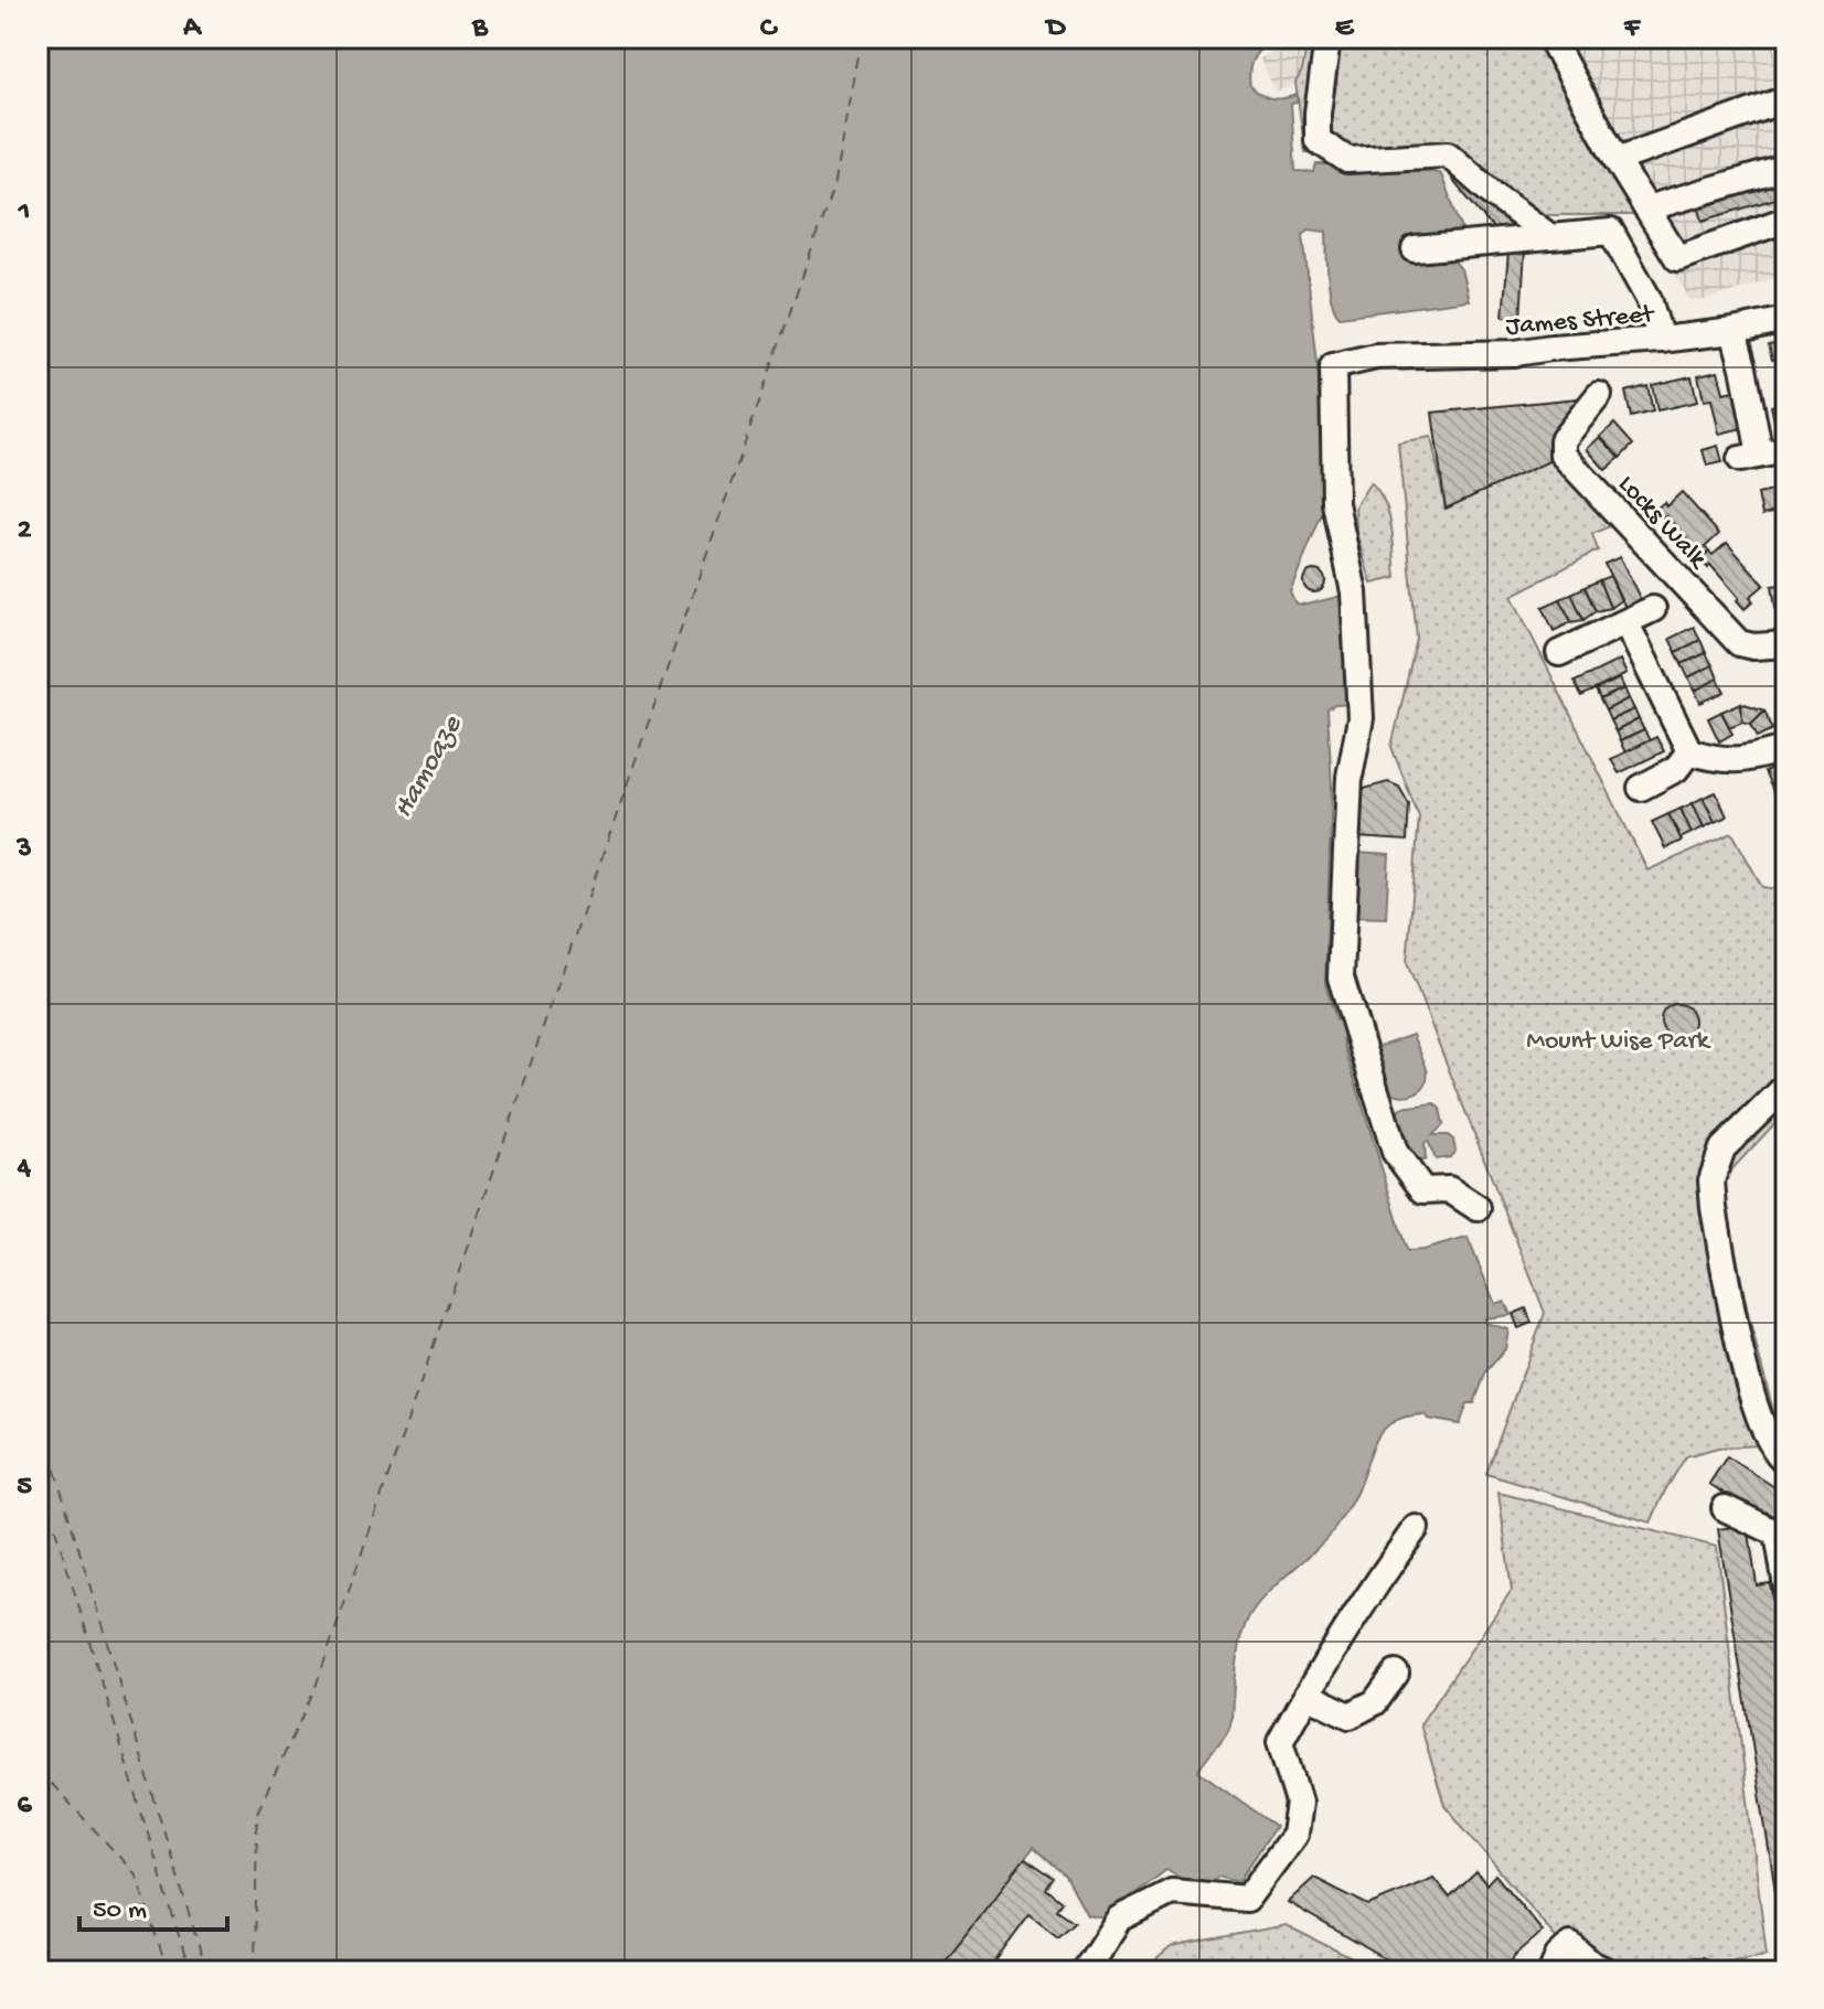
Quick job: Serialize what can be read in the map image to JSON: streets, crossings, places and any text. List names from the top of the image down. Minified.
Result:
{"streets":{"street":["James Street","Locks Walk"]},"water":["Hamoaze"],"parks":["Mount Wise Park"],"scale_bar":"50 m","grid":{"columns":["A","B","C","D","E","F"],"rows":["1","2","3","4","5","6"]}}
